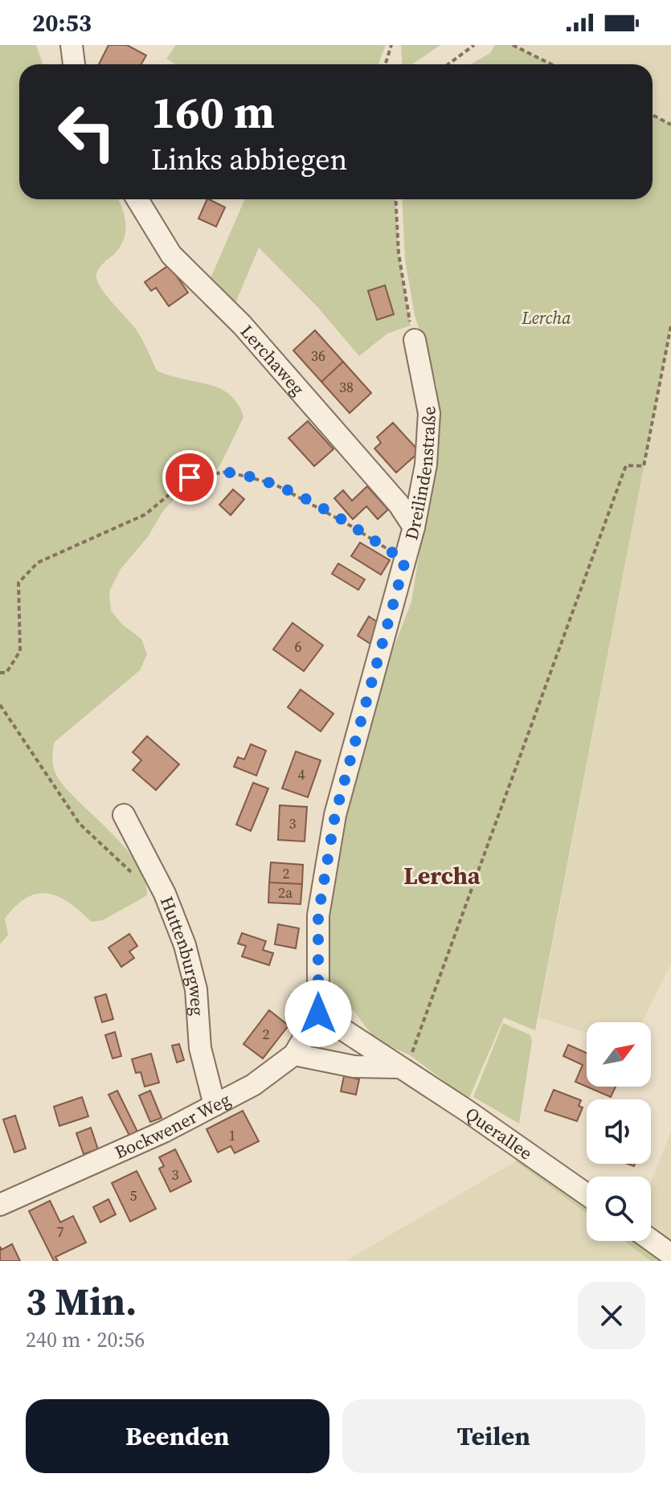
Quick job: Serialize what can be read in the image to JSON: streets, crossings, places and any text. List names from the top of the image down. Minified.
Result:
{"streets":{"street":["Lerchaweg","Dreilindenstraße","Huttenburgweg","Bockwener Weg","Querallee"]},"crossings":[["Lerchaweg","Dreilindenstraße"],["Dreilindenstraße","Bockwener Weg"],["Dreilindenstraße","Querallee"],["Huttenburgweg","Bockwener Weg"],["Bockwener Weg","Querallee"]],"districts":["Lercha"],"parks":["Lercha"],"house_numbers":["36","38","6","4","3","2","2a","2","1","3","5","7"],"north":"top right","page":{"status":"20:53","turn":["160 m","Links abbiegen"],"heading":["3 Min.","240 m · 20:56"],"buttons":["Beenden","Teilen"]}}
